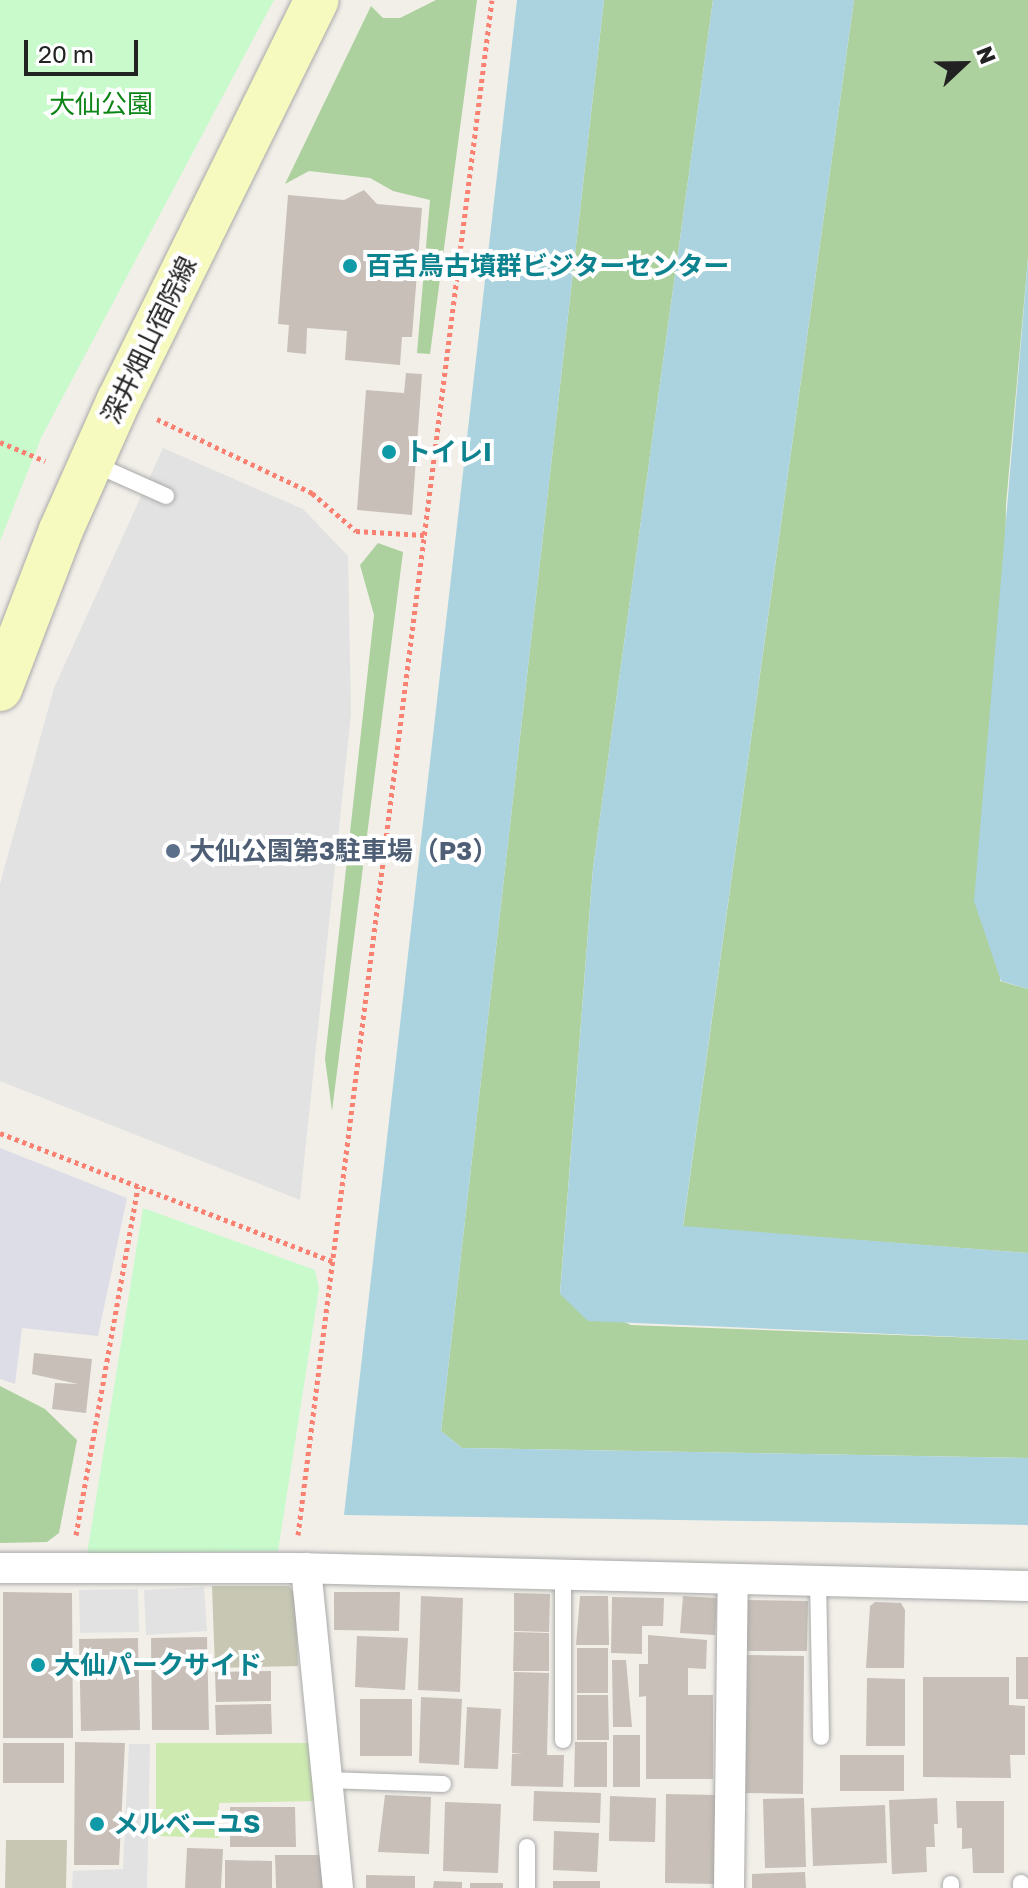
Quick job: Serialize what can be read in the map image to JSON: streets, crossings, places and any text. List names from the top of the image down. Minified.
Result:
{"streets":{"main road":["深井畑山宿院線"]},"parks":["大仙公園"],"places":["百舌鳥古墳群ビジターセンター","トイレI","大仙公園第3駐車場（P3）","大仙パークサイド","メルベーユS"],"scale_bar":"20 m","north":"right"}
